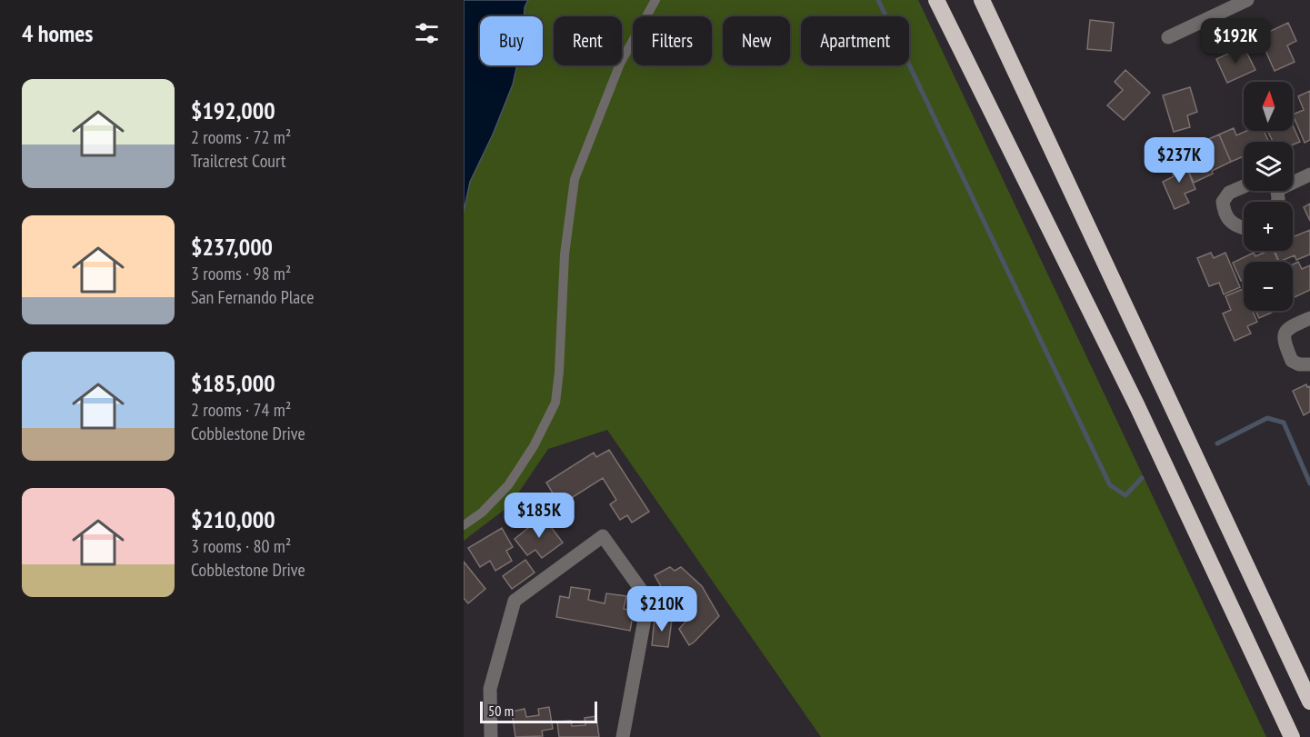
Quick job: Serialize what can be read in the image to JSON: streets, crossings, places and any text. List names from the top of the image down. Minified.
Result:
{"scale_bar":"50 m","north":"top","page":{"heading":"4 homes","chip":["Buy","Rent","Filters","New","Apartment"],"price":["$192K","$237K","$185K","$210K"],"list":[{"name":"$192,000","note":"2 rooms · 72 m² · Trailcrest Court"},{"name":"$237,000","note":"3 rooms · 98 m² · San Fernando Place"},{"name":"$185,000","note":"2 rooms · 74 m² · Cobblestone Drive"},{"name":"$210,000","note":"3 rooms · 80 m² · Cobblestone Drive"}],"map_buttons":["+","−"],"scale":"50 m"}}
